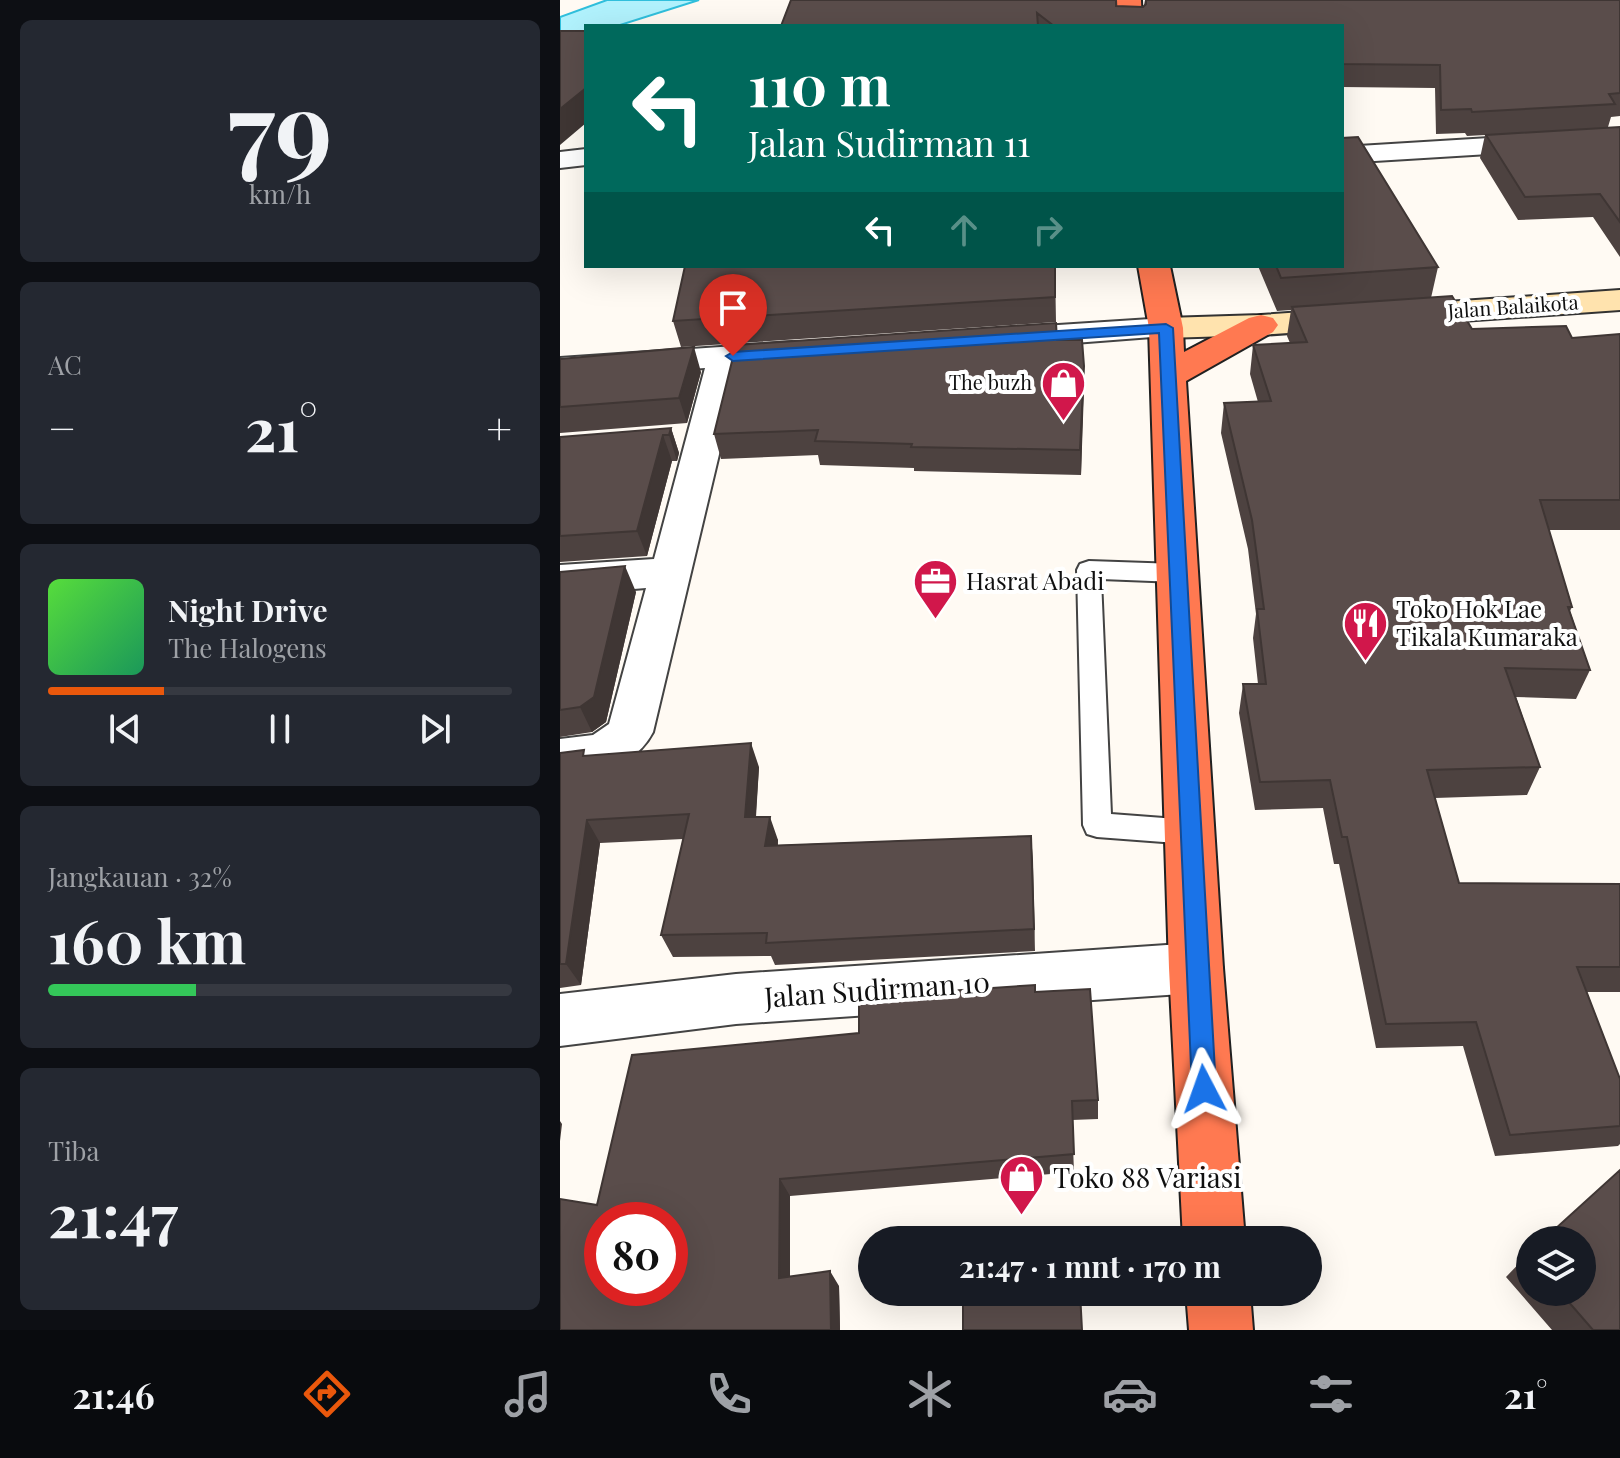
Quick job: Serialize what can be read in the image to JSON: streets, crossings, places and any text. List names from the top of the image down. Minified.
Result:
{"streets":{"main road":["Jalan Balaikota"],"street":["Jalan Sudirman 10"]},"places":{"shop":["The buzh","Toko 88 Variasi"],"office":["Hasrat Abadi"],"restaurant":["Toko Hok Lae Tikala Kumaraka"]},"page":{"tile":[["79","km/h"],"AC",["Jangkauan · 32%","160 km"],["Tiba","21:47"]],"turn":["110 m","Jalan Sudirman 11"],"heat":["−","21°","+"],"song":["Night Drive","The Halogens"],"limit":"80","trip":"21:47 · 1 mnt · 170 m","tabs":["21:46","21°"]}}
